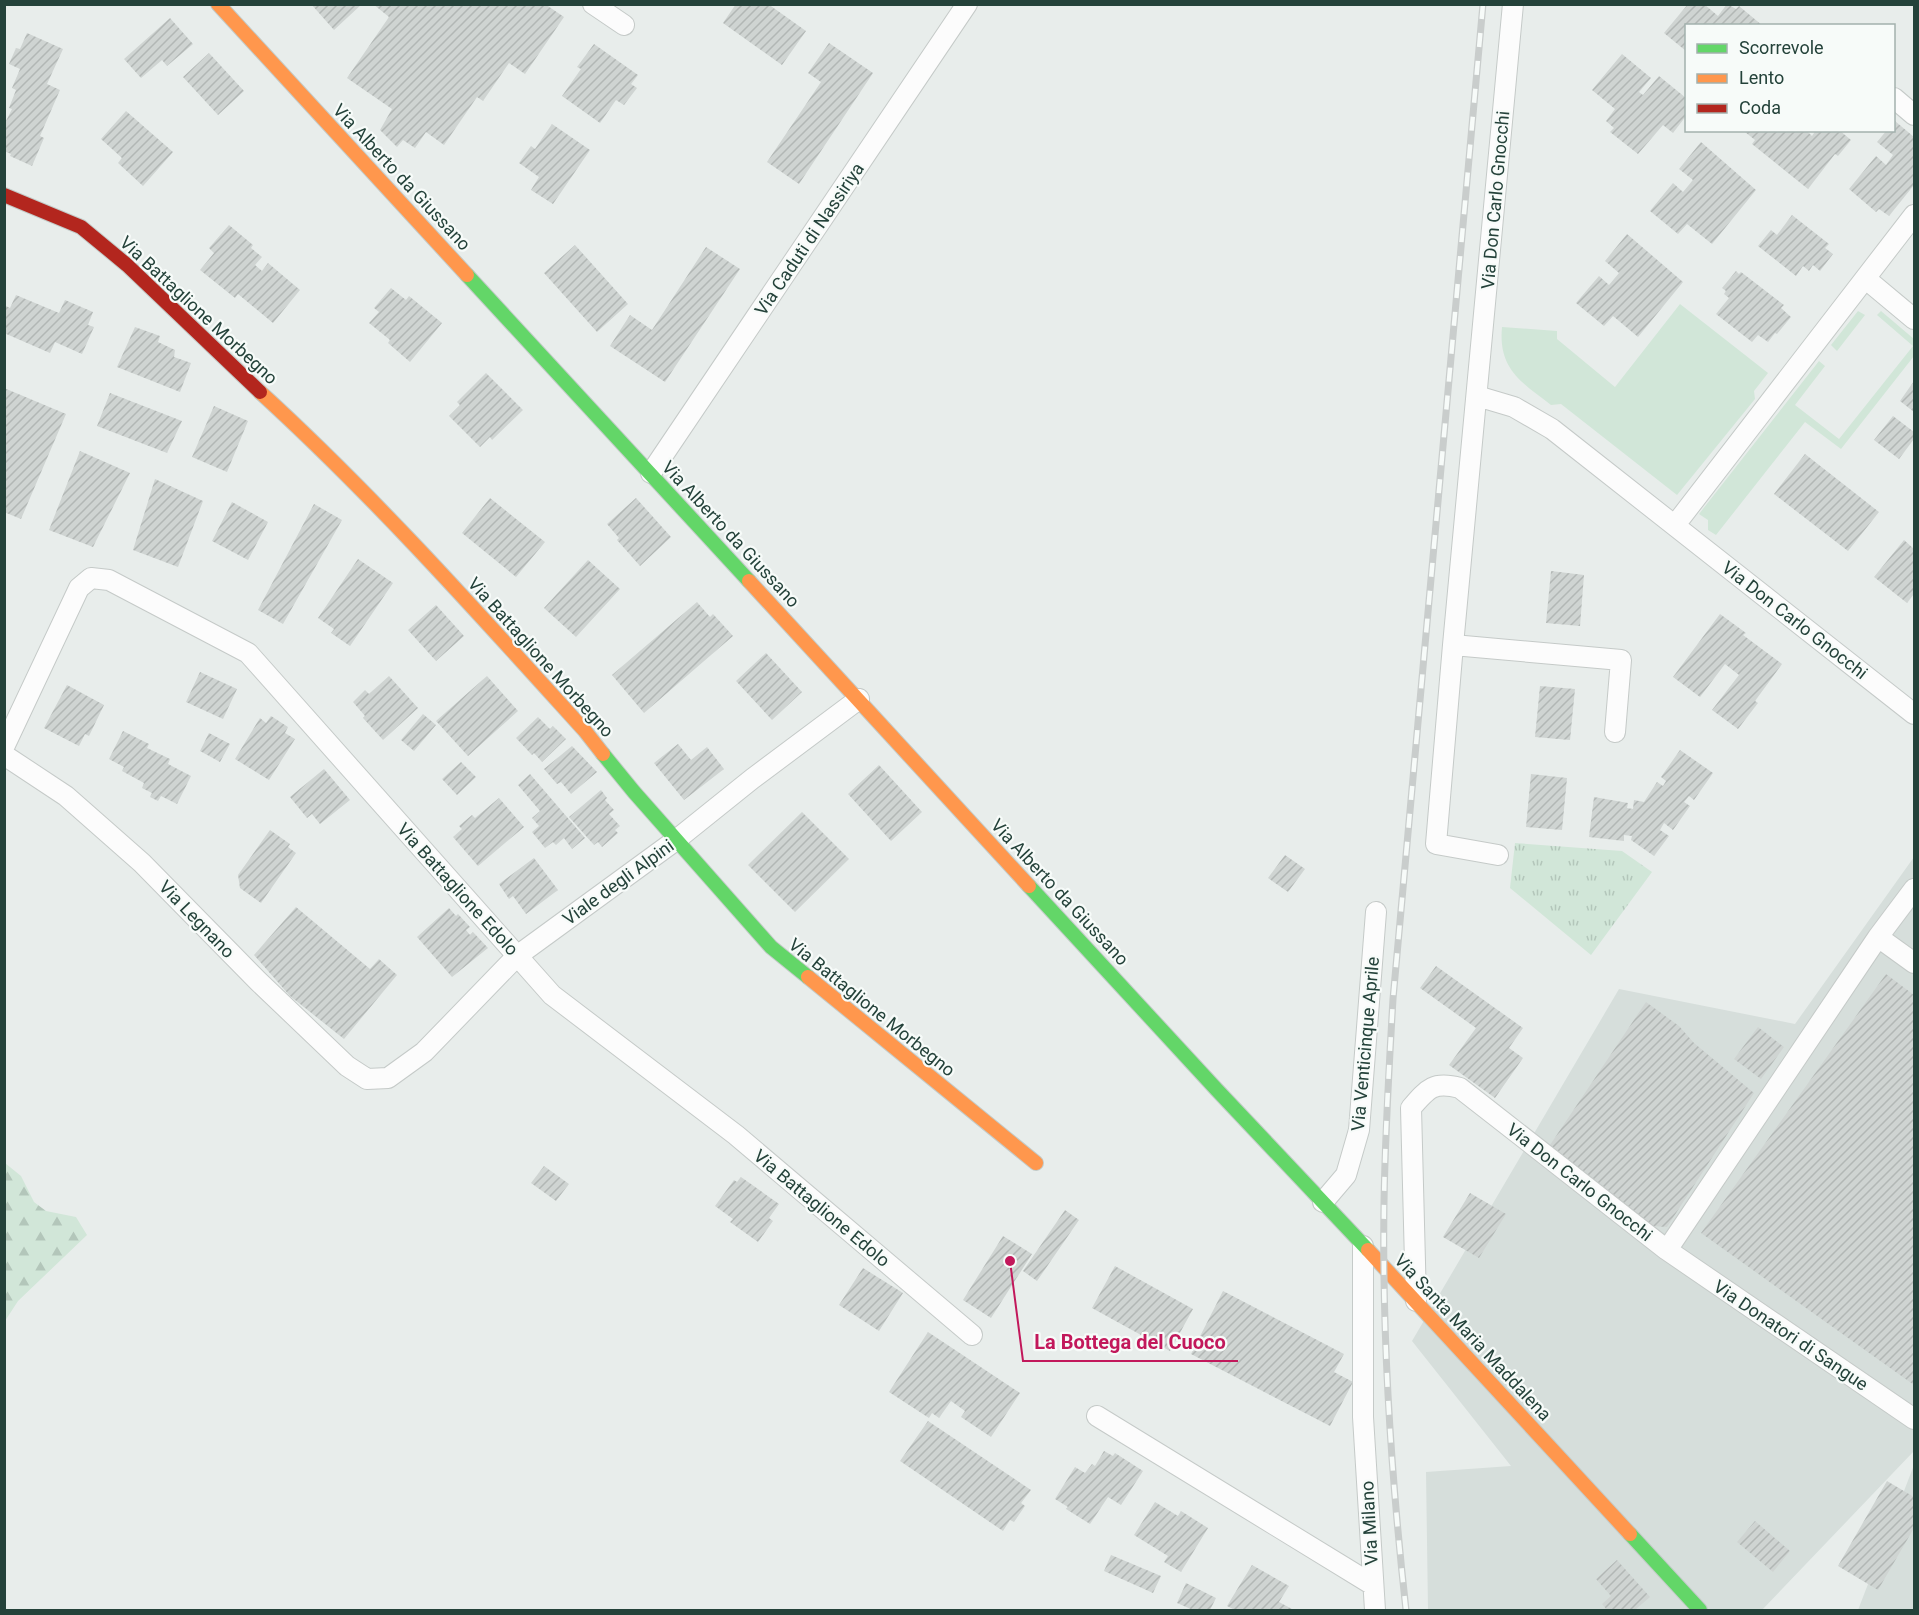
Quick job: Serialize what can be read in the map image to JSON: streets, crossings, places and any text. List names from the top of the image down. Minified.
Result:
{"streets":{"street":["Via Alberto da Giussano","Via Don Carlo Gnocchi","Via Caduti di Nassiriya","Via Battaglione Morbegno","Viale degli Alpini","Via Battaglione Edolo","Via Legnano","Via Venticinque Aprile","Via Donatori di Sangue","Via Santa Maria Maddalena","Via Milano"]},"crossings":[["Via Alberto da Giussano","Via Caduti di Nassiriya"],["Via Alberto da Giussano","Viale degli Alpini"],["Via Alberto da Giussano","Via Santa Maria Maddalena"],["Via Don Carlo Gnocchi","Via Donatori di Sangue"],["Via Don Carlo Gnocchi","Via Santa Maria Maddalena"],["Via Battaglione Morbegno","Viale degli Alpini"],["Viale degli Alpini","Via Battaglione Edolo"],["Viale degli Alpini","Via Legnano"],["Via Venticinque Aprile","Via Santa Maria Maddalena"],["Via Santa Maria Maddalena","Via Milano"]],"places":["La Bottega del Cuoco"],"legend":["Scorrevole","Lento","Coda"]}
